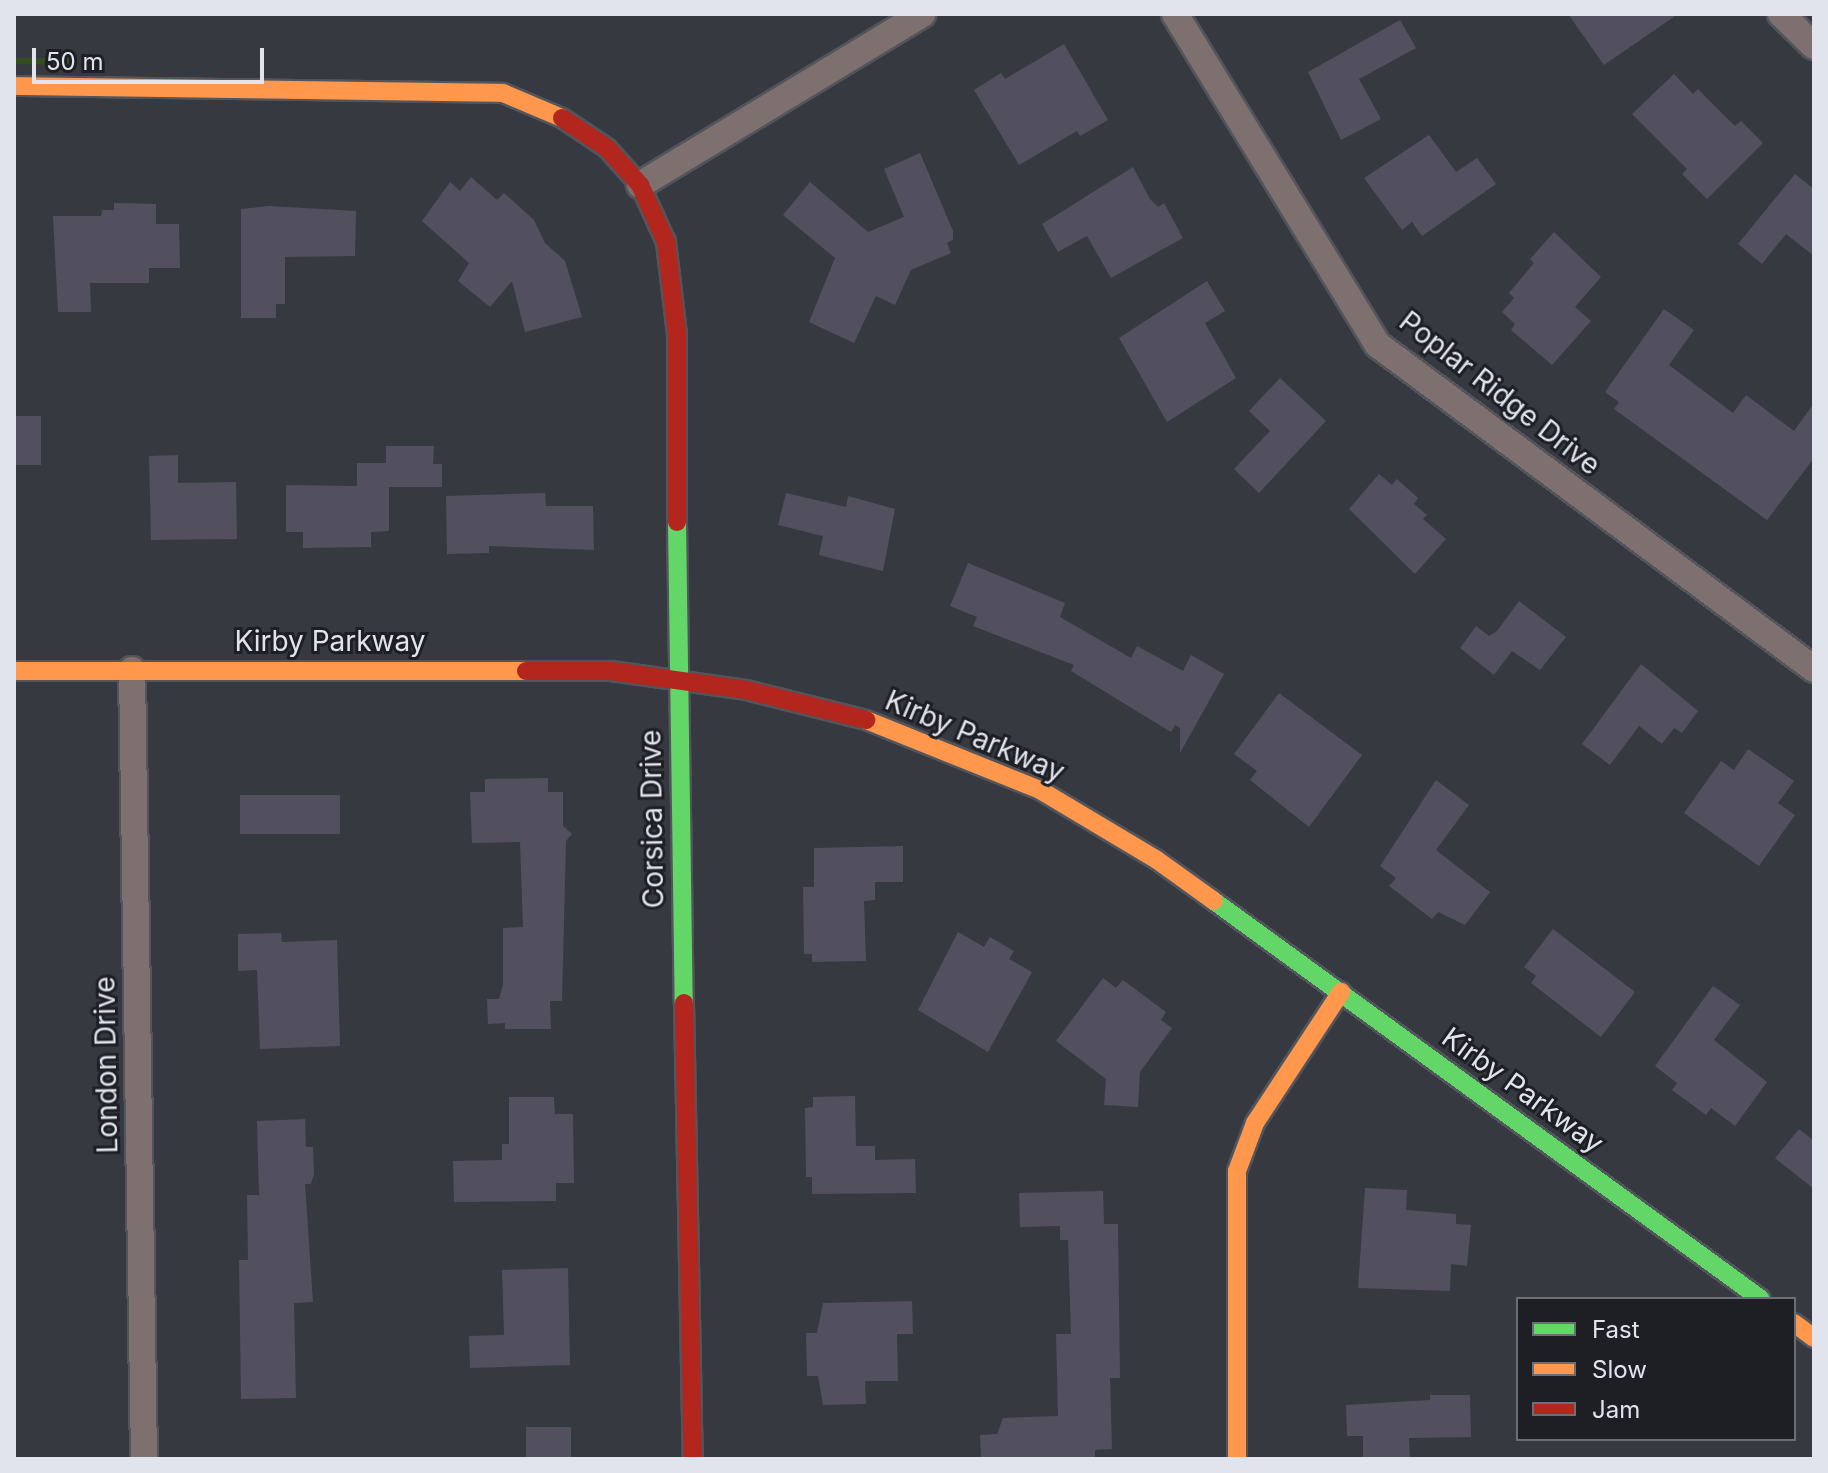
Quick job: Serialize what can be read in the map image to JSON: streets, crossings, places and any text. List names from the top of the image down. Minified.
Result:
{"streets":{"street":["Poplar Ridge Drive","Kirby Parkway","Corsica Drive","London Drive"]},"crossings":[["Kirby Parkway","Corsica Drive"],["Kirby Parkway","London Drive"]],"legend":["Fast","Slow","Jam"],"scale_bar":"50 m"}
